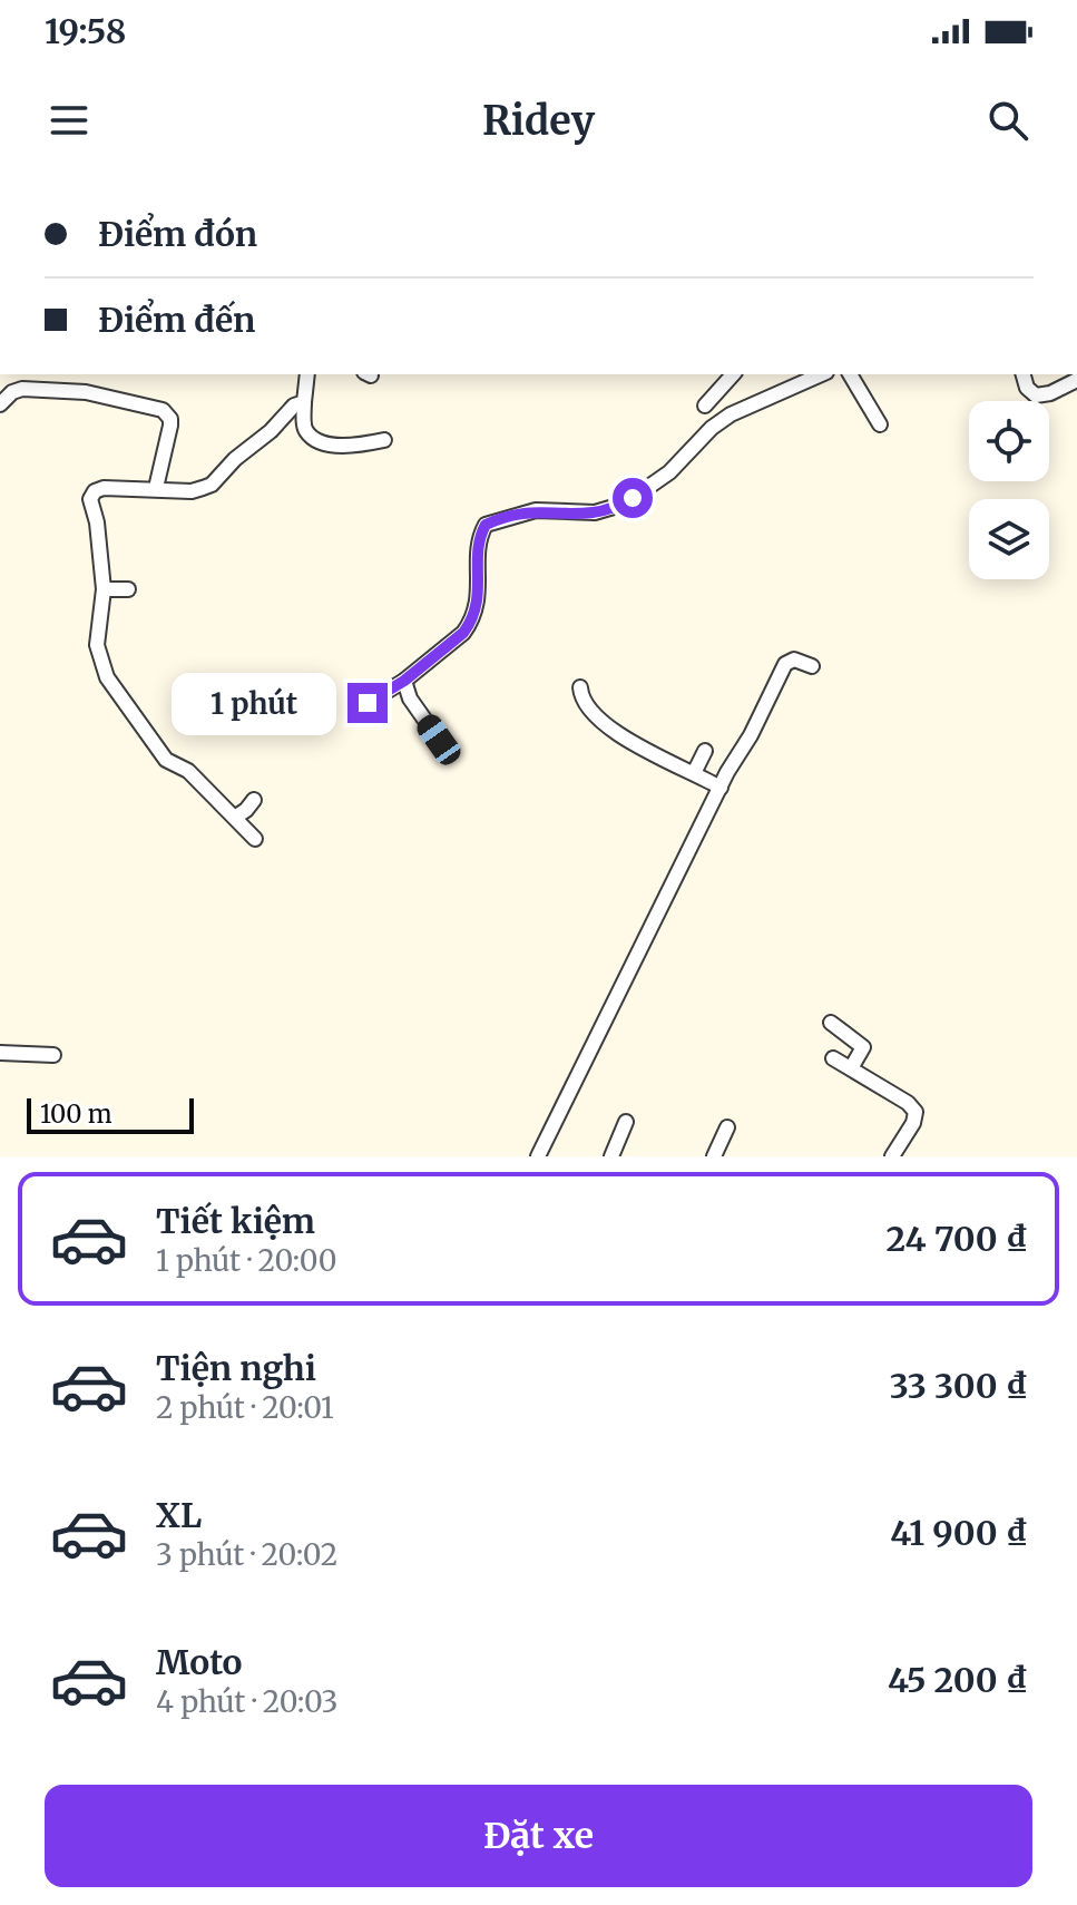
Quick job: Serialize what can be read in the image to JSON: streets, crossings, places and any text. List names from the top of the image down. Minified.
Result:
{"scale_bar":"100 m","page":{"status":"19:58","header":"Ridey","banner":["Điểm đón","Điểm đến"],"bubble":"1 phút","scale":"100 m","list":[{"name":"Tiết kiệm","note":"1 phút · 20:00","value":"24 700 ₫"},{"name":"Tiện nghi","note":"2 phút · 20:01","value":"33 300 ₫"},{"name":"XL","note":"3 phút · 20:02","value":"41 900 ₫"},{"name":"Moto","note":"4 phút · 20:03","value":"45 200 ₫"}],"buttons":"Đặt xe"}}
